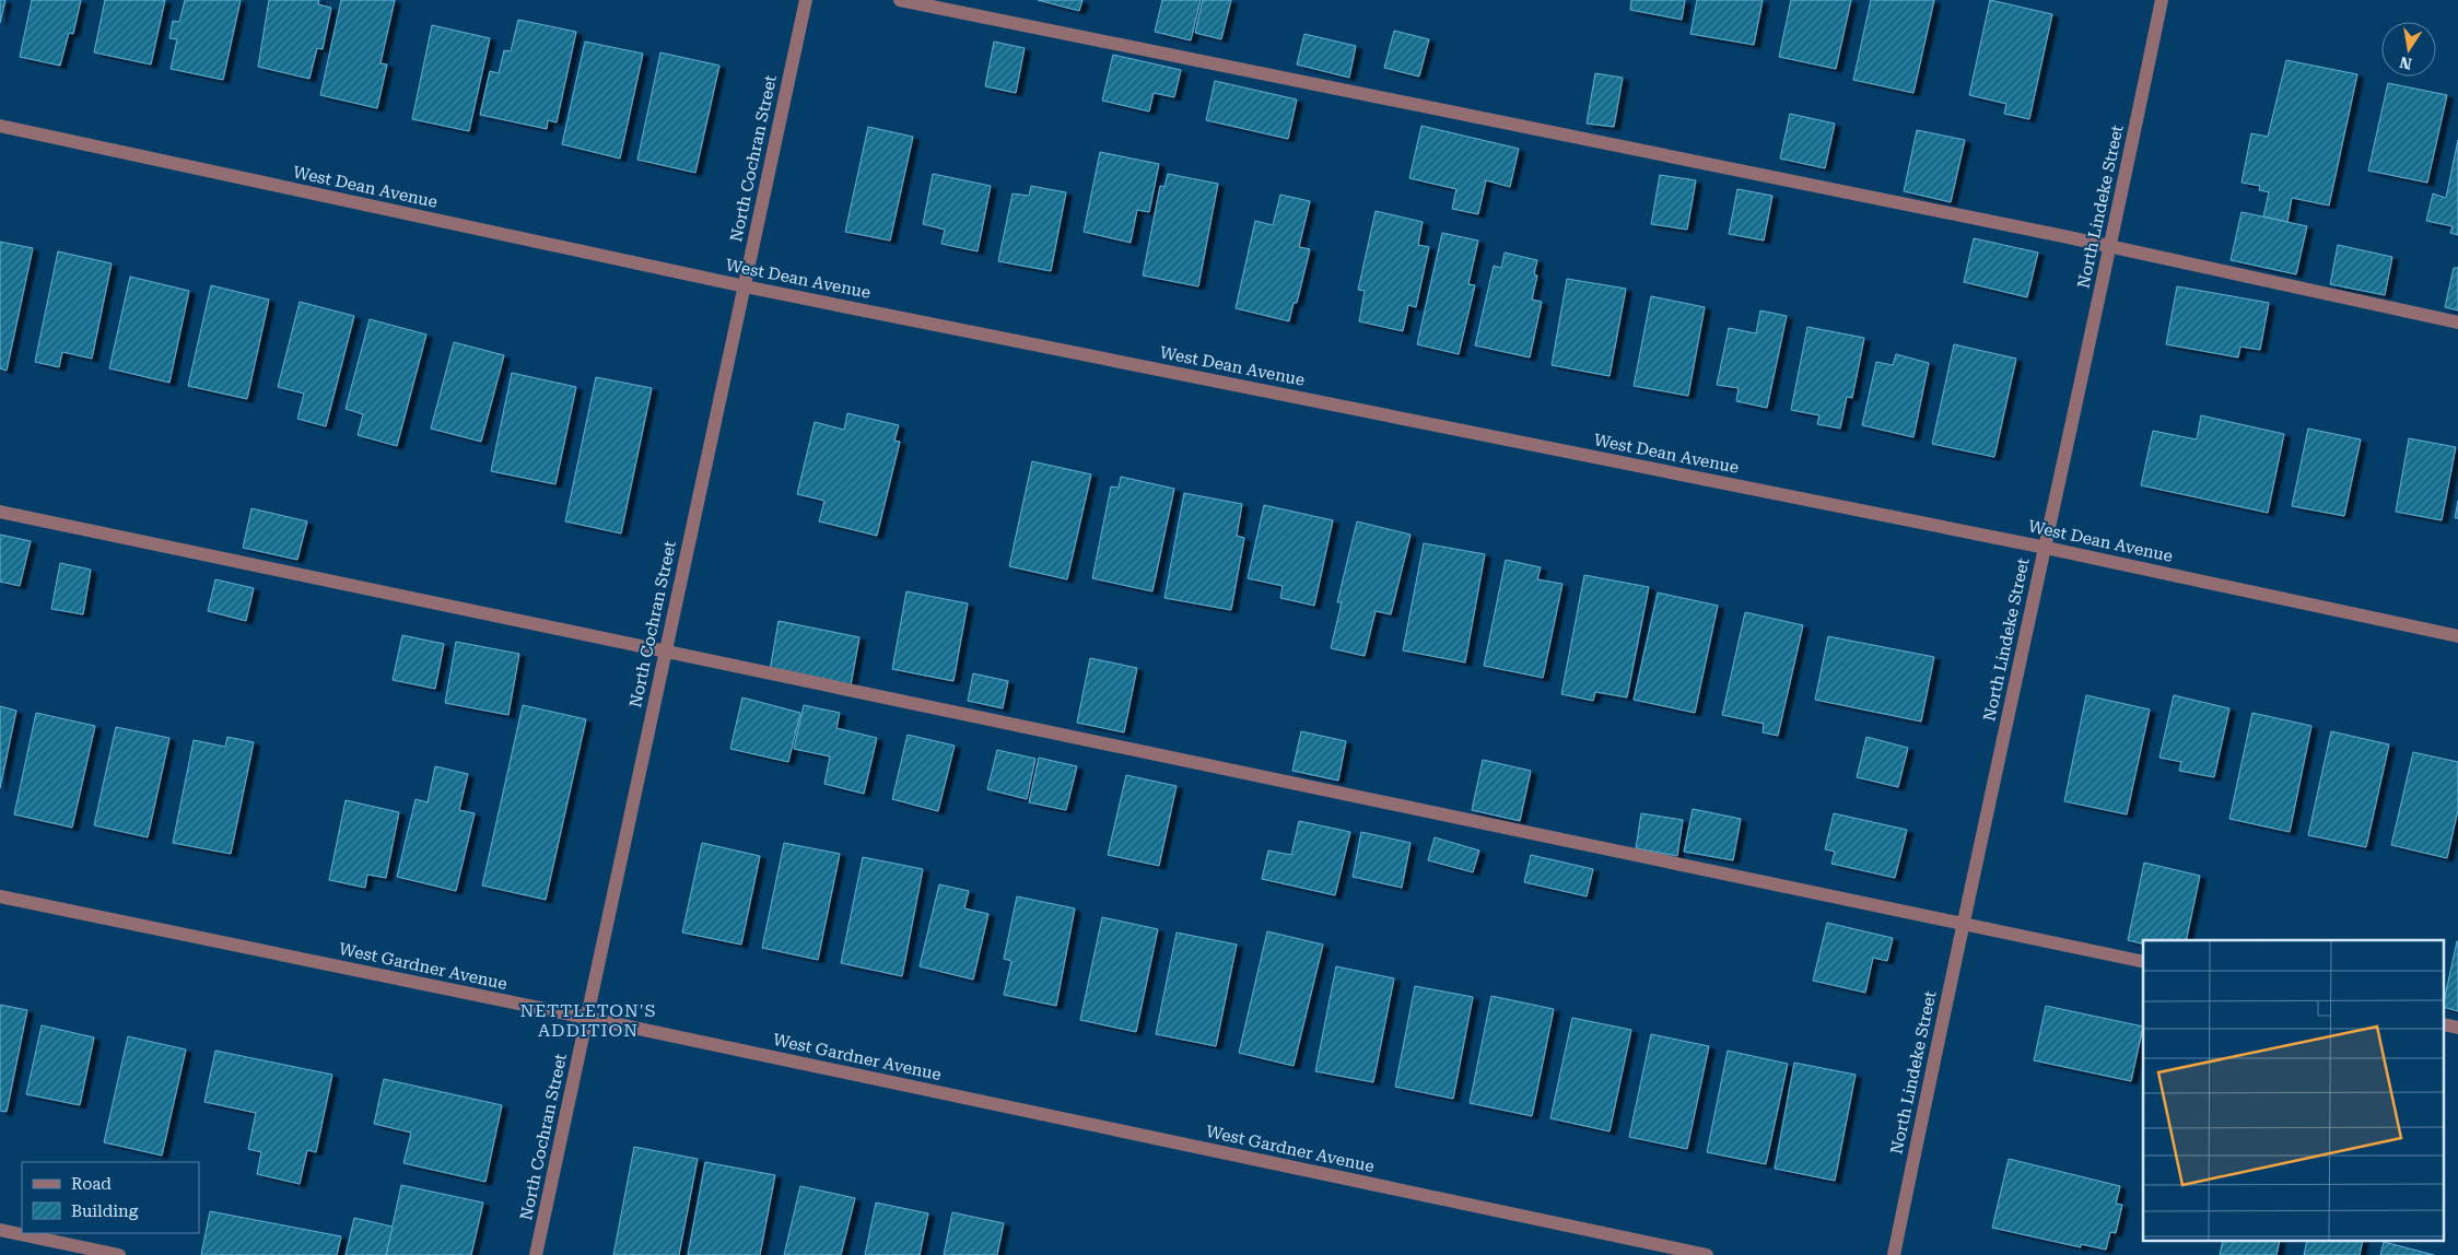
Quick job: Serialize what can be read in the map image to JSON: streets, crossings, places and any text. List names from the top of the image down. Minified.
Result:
{"streets":{"street":["North Cochran Street","West Dean Avenue","North Lindeke Street","West Gardner Avenue"]},"crossings":[["North Cochran Street","West Dean Avenue"],["North Cochran Street","West Gardner Avenue"],["West Dean Avenue","North Lindeke Street"]],"districts":["NETTLETON'S ADDITION"],"legend":["Road","Building"],"north":"bottom"}
